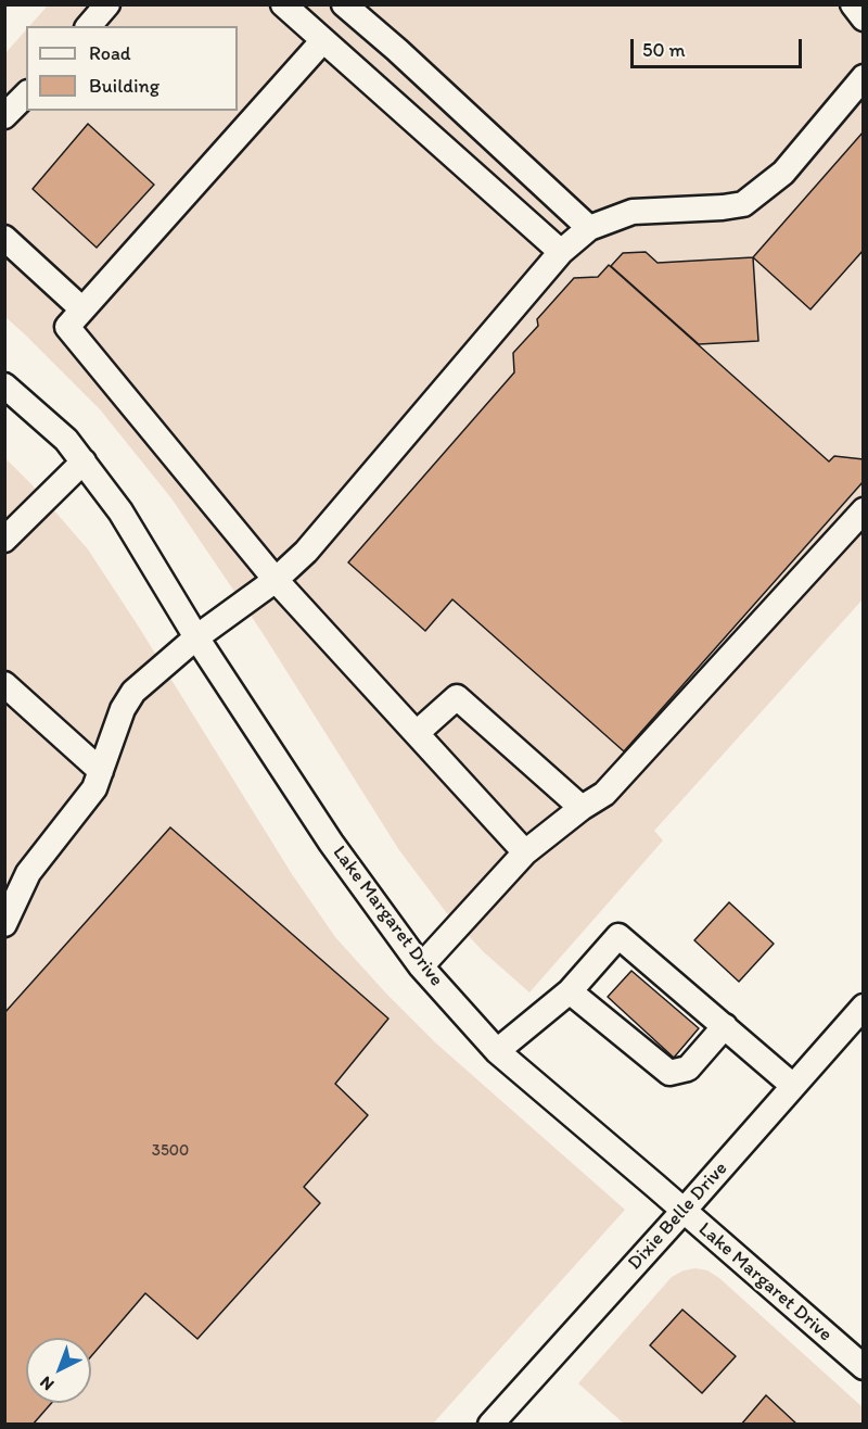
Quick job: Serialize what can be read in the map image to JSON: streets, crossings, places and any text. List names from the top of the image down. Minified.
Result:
{"streets":{"street":["Lake Margaret Drive","Dixie Belle Drive"]},"crossings":[["Lake Margaret Drive","Dixie Belle Drive"]],"house_numbers":["3500"],"legend":["Road","Building"],"scale_bar":"50 m","north":"bottom left"}
